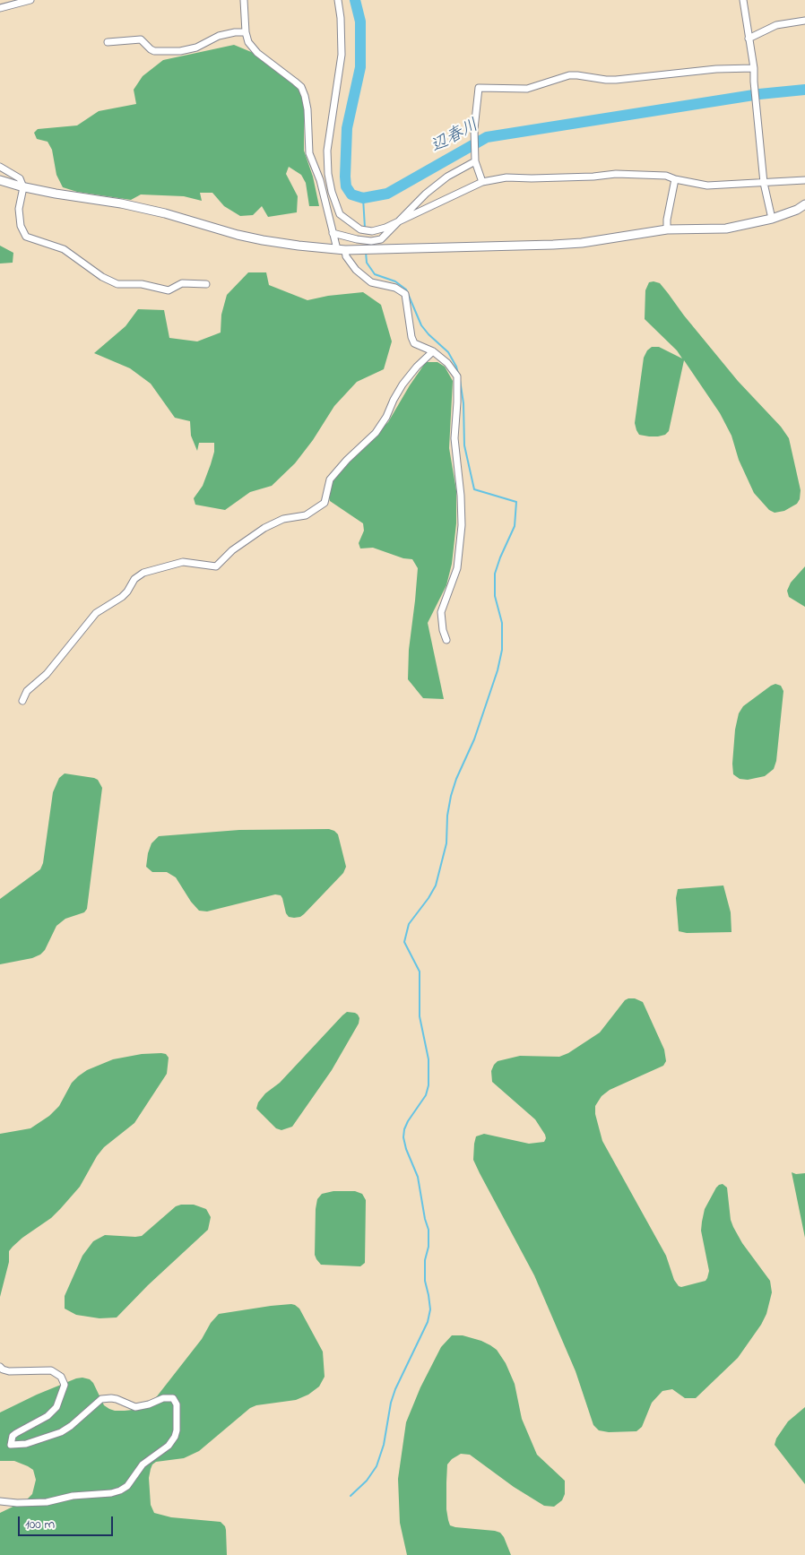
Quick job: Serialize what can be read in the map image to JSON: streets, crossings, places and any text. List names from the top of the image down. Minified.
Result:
{"water":["辺春川"],"scale_bar":"100 m"}
